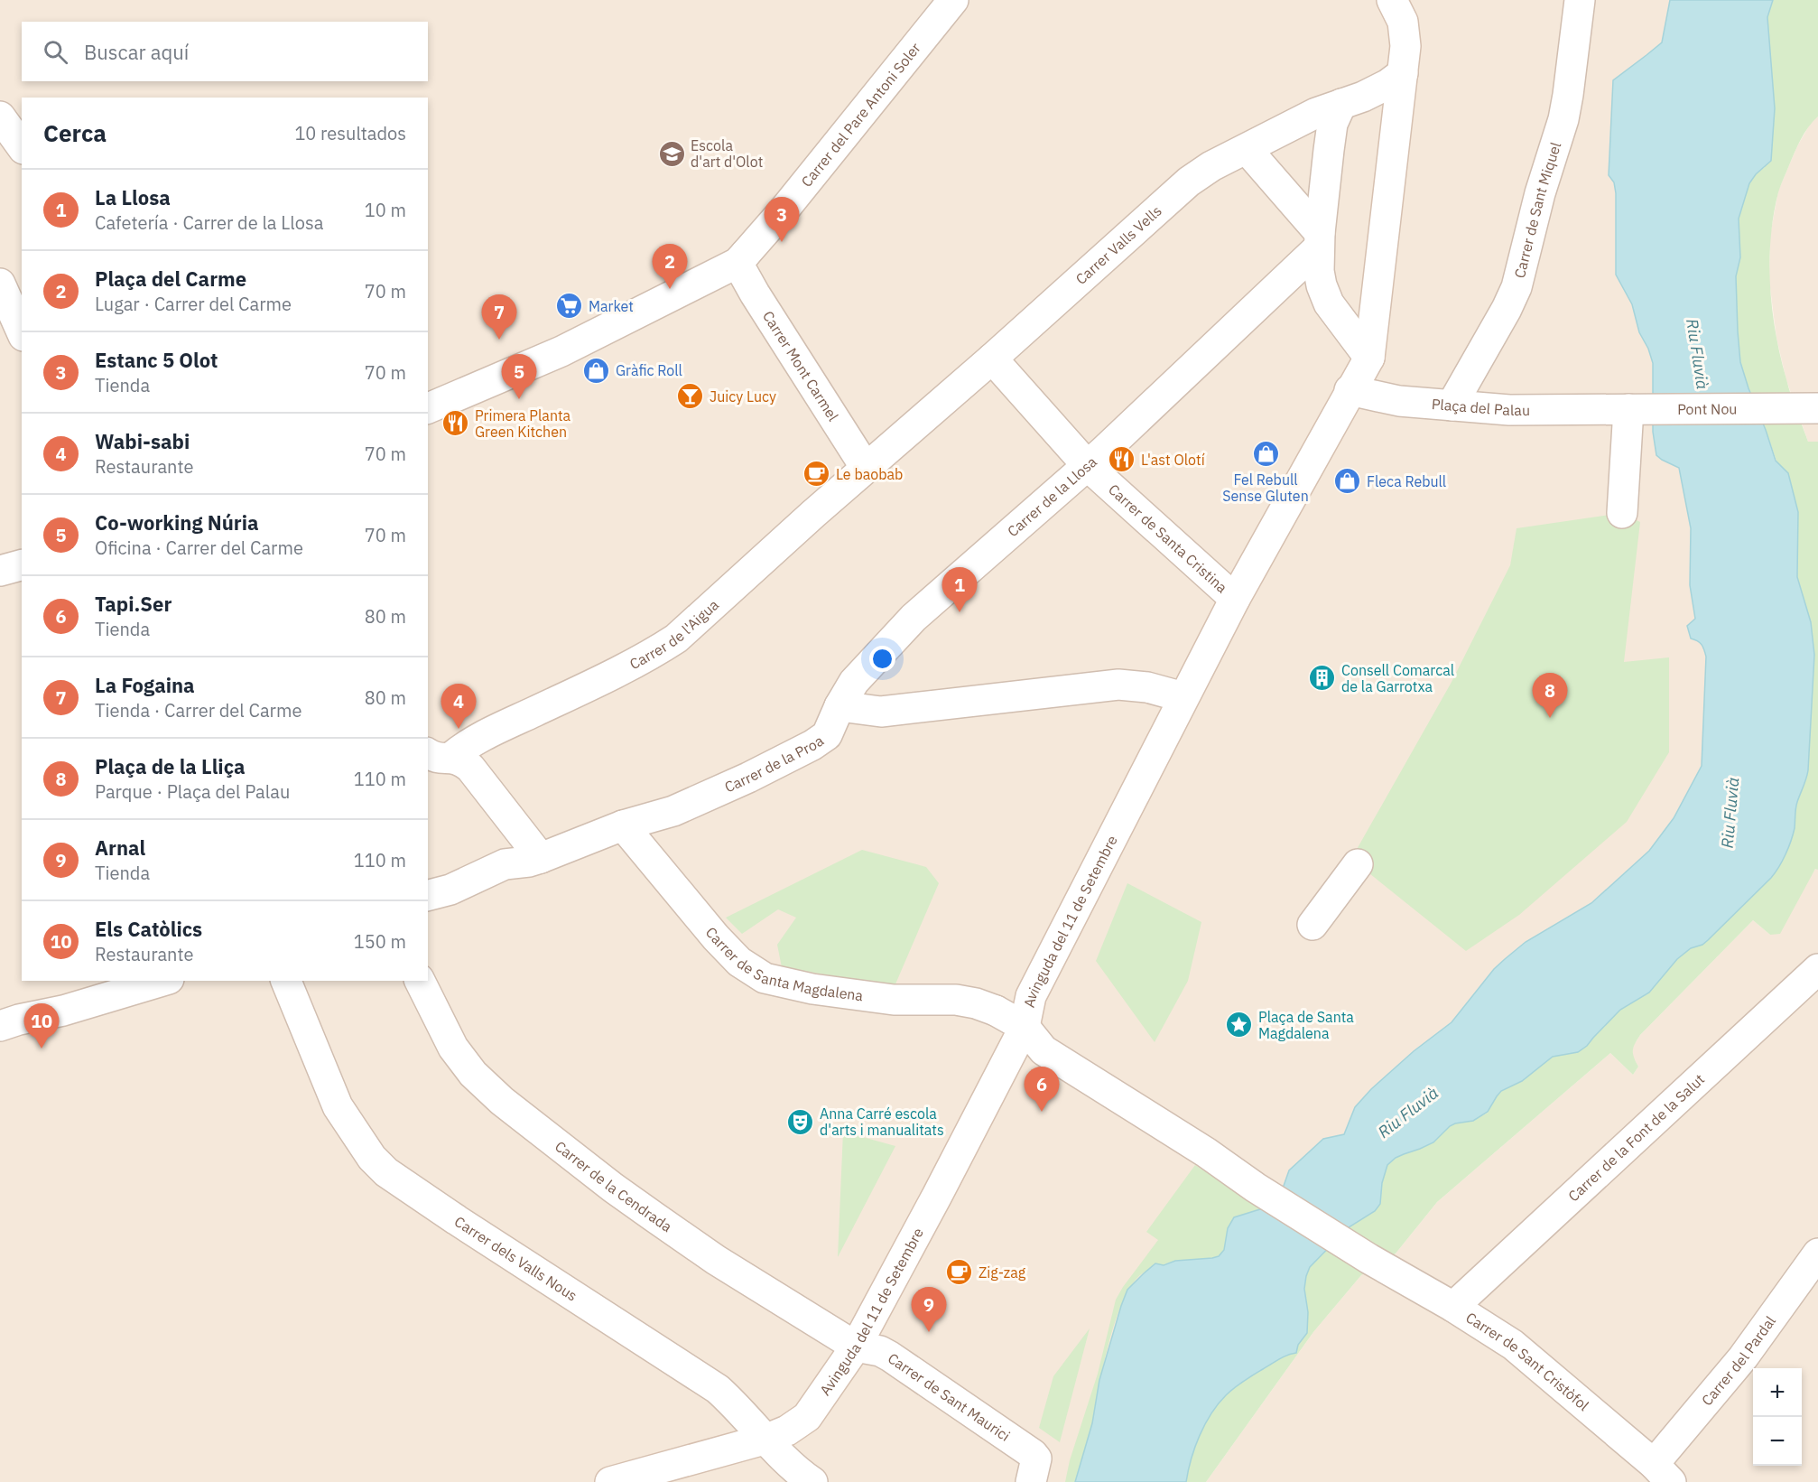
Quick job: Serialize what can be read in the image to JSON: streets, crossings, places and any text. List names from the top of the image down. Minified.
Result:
{"streets":{"street":["Carrer del Pare Antoni Soler","Carrer de Sant Miquel","Carrer Valls Vells","Carrer Mont Carmel","Plaça del Palau","Pont Nou","Carrer de la Llosa","Carrer de Santa Cristina","Carrer de l'Aigua","Carrer de la Proa","Avinguda del 11 de Setembre","Carrer de Santa Magdalena","Carrer de la Font de la Salut","Carrer de la Cendrada","Carrer dels Valls Nous","Carrer del Pardal","Carrer de Sant Cristòfol","Carrer de Sant Maurici"]},"crossings":[["Carrer del Pare Antoni Soler","Carrer Mont Carmel"],["Carrer de Sant Miquel","Plaça del Palau"],["Carrer Valls Vells","Carrer Mont Carmel"],["Carrer Valls Vells","Carrer de Santa Cristina"],["Carrer Valls Vells","Carrer de l'Aigua"],["Carrer Mont Carmel","Carrer de l'Aigua"],["Plaça del Palau","Pont Nou"],["Plaça del Palau","Avinguda del 11 de Setembre"],["Carrer de la Llosa","Carrer de Santa Cristina"],["Carrer de la Llosa","Carrer de la Proa"],["Carrer de Santa Cristina","Avinguda del 11 de Setembre"],["Carrer de l'Aigua","Carrer de la Proa"],["Carrer de la Proa","Carrer de Santa Magdalena"],["Avinguda del 11 de Setembre","Carrer de Santa Magdalena"],["Avinguda del 11 de Setembre","Carrer de la Cendrada"],["Avinguda del 11 de Setembre","Carrer dels Valls Nous"],["Avinguda del 11 de Setembre","Carrer de Sant Cristòfol"],["Avinguda del 11 de Setembre","Carrer de Sant Maurici"],["Carrer de Santa Magdalena","Carrer de Sant Cristòfol"],["Carrer de la Font de la Salut","Carrer de Sant Cristòfol"],["Carrer de la Cendrada","Carrer de Sant Maurici"],["Carrer del Pardal","Carrer de Sant Cristòfol"]],"water":["Riu Fluvià"],"places":{"school or university":["Escola d'art d'Olot"],"supermarket":["Market"],"shop":["Gràfic Roll","Fel Rebull Sense Gluten","Fleca Rebull"],"bar":["Juicy Lucy"],"restaurant":["Primera Planta Green Kitchen","L'ast Olotí"],"cafe":["Le baobab","Zig-zag"],"building":["Consell Comarcal de la Garrotxa"],"place":["Plaça de Santa Magdalena"],"theatre":["Anna Carré escola d'arts i manualitats"]},"page":{"search":"Buscar aquí","heading":["Cerca","10 resultados"],"list":[{"mark":"1","name":"La Llosa","note":"Cafetería · Carrer de la Llosa","value":"10 m"},{"mark":"2","name":"Plaça del Carme","note":"Lugar · Carrer del Carme","value":"70 m"},{"mark":"3","name":"Estanc 5 Olot","note":"Tienda","value":"70 m"},{"mark":"4","name":"Wabi-sabi","note":"Restaurante","value":"70 m"},{"mark":"5","name":"Co-working Núria","note":"Oficina · Carrer del Carme","value":"70 m"},{"mark":"6","name":"Tapi.Ser","note":"Tienda","value":"80 m"},{"mark":"7","name":"La Fogaina","note":"Tienda · Carrer del Carme","value":"80 m"},{"mark":"8","name":"Plaça de la Lliça","note":"Parque · Plaça del Palau","value":"110 m"},{"mark":"9","name":"Arnal","note":"Tienda","value":"110 m"},{"mark":"10","name":"Els Catòlics","note":"Restaurante","value":"150 m"}],"pins":["3","2","7","5","1","8","4","10","6","9"],"map_buttons":["+","−"]}}
